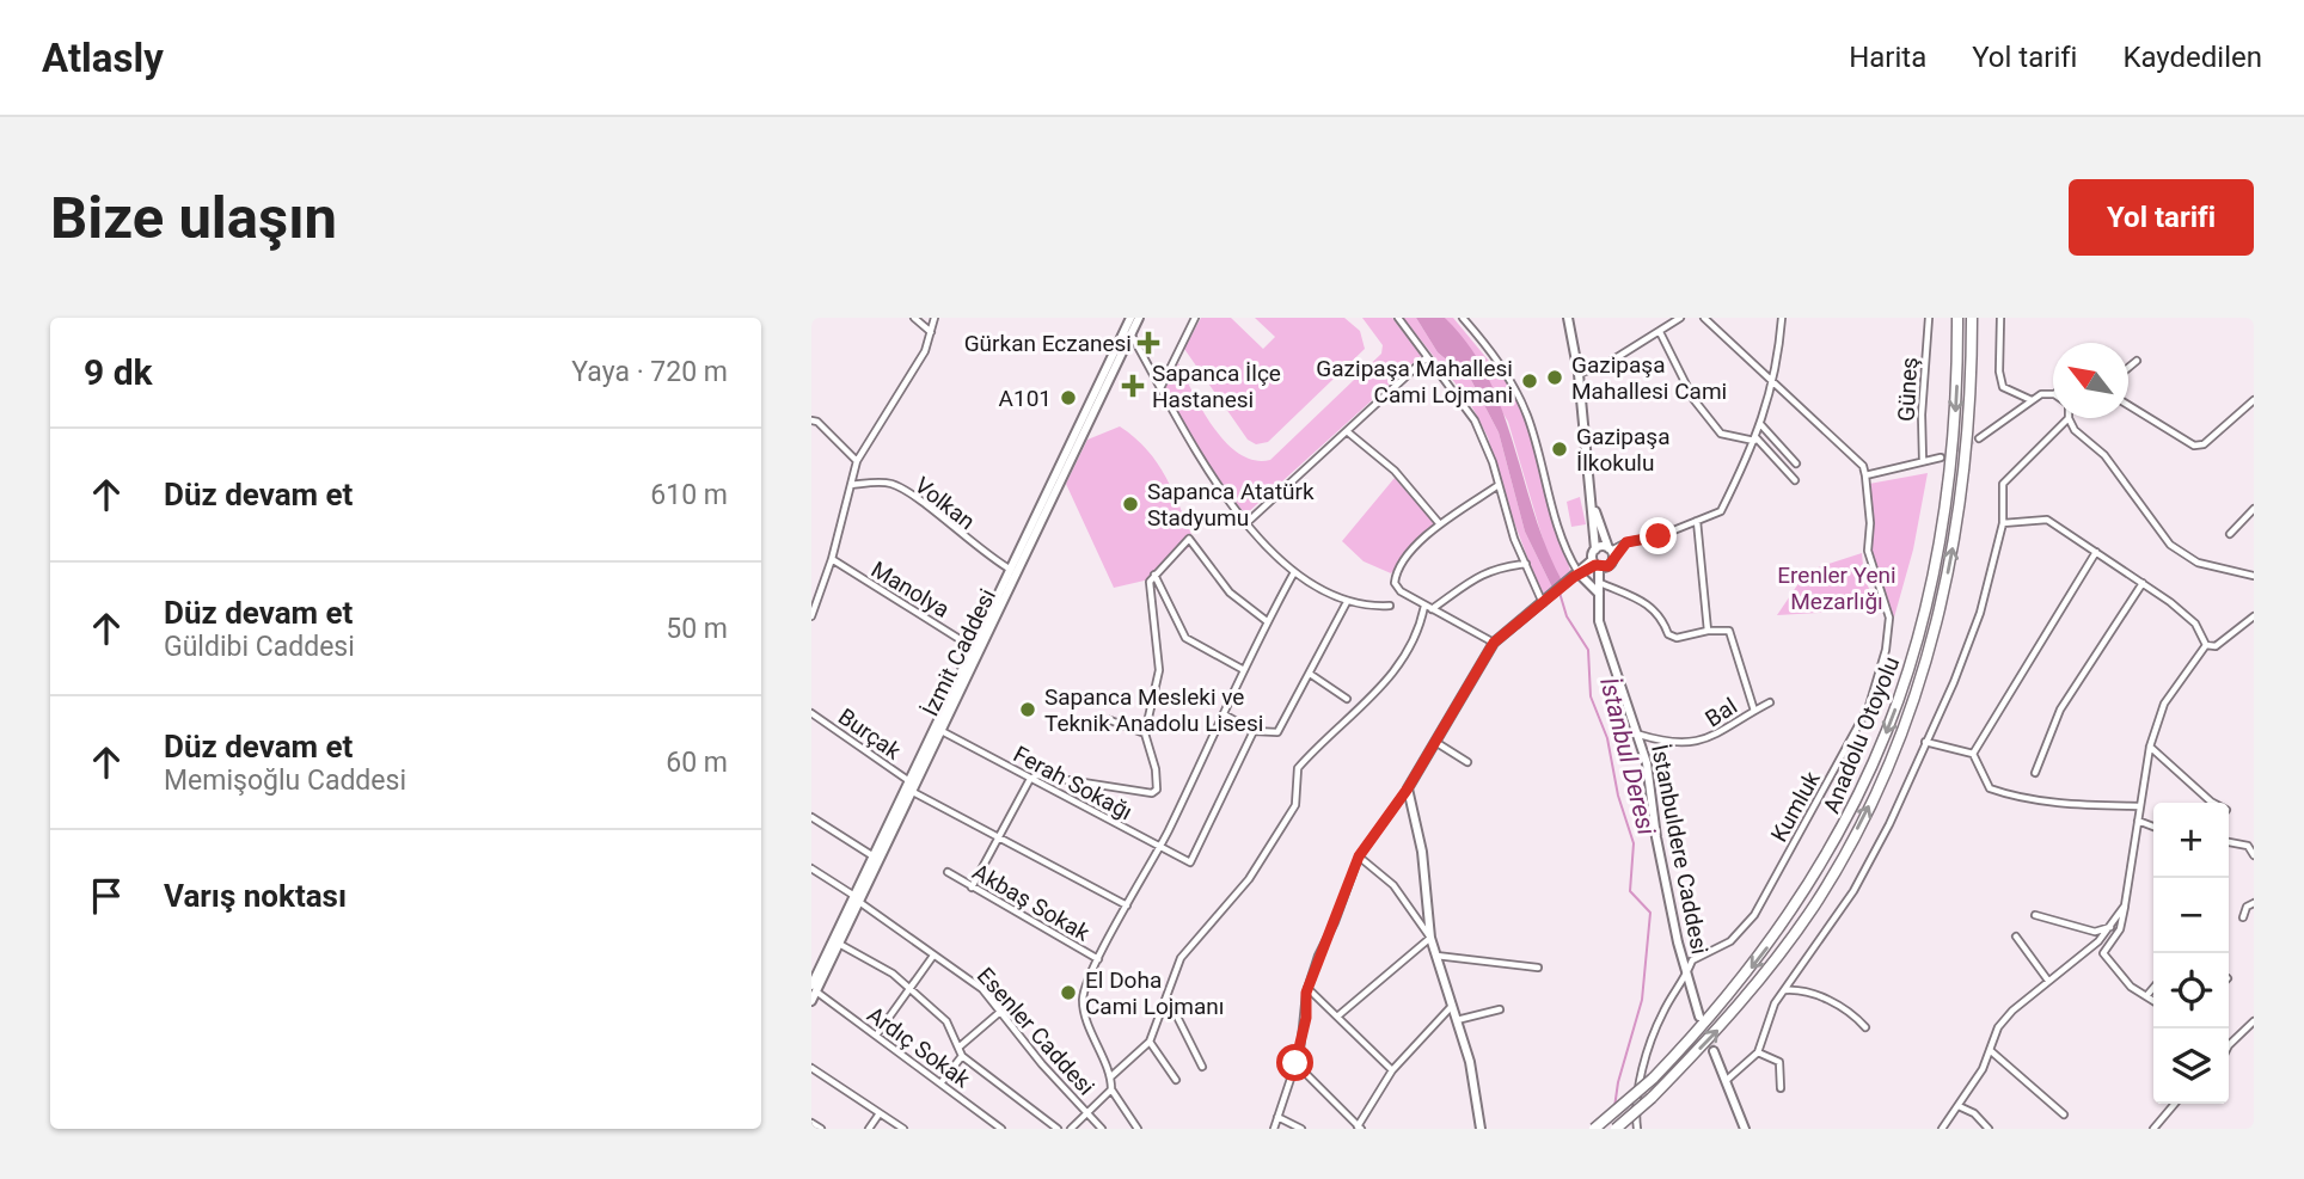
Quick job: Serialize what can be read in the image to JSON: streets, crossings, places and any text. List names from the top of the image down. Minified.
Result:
{"streets":{"highway":["Anadolu Otoyolu"],"street":["Güneş","Volkan","Manolya","İzmit Caddesi","Bal","Burçak","Ferah Sokağı","Kumluk","İstanbuldere Caddesi","Akbaş Sokak","Esenler Caddesi","Ardıç Sokak"]},"crossings":[["Volkan","İzmit Caddesi"],["Manolya","İzmit Caddesi"],["İzmit Caddesi","Burçak"],["İzmit Caddesi","Ferah Sokağı"],["İzmit Caddesi","Esenler Caddesi"],["İzmit Caddesi","Ardıç Sokak"],["Bal","İstanbuldere Caddesi"],["Kumluk","İstanbuldere Caddesi"]],"water":["İstanbul Deresi"],"parks":["Erenler Yeni Mezarlığı"],"places":{"health":["Gürkan Eczanesi","Sapanca İlçe Hastanesi"],"other":["Gazipaşa Mahallesi Cami","Gazipaşa Mahallesi Cami Lojmani","A101","Gazipaşa İlkokulu","Sapanca Atatürk Stadyumu","Sapanca Mesleki ve Teknik Anadolu Lisesi","El Doha Cami Lojmanı"]},"north":"top left","page":{"header":"Atlasly","nav":["Harita","Yol tarifi","Kaydedilen"],"buttons":"Yol tarifi","title":"Bize ulaşın","heading":["9 dk","Yaya · 720 m"],"list":[["Düz devam et","610 m"],["Düz devam et","Güldibi Caddesi","50 m"],["Düz devam et","Memişoğlu Caddesi","60 m"],"Varış noktası"],"map_buttons":["+","−"]}}
